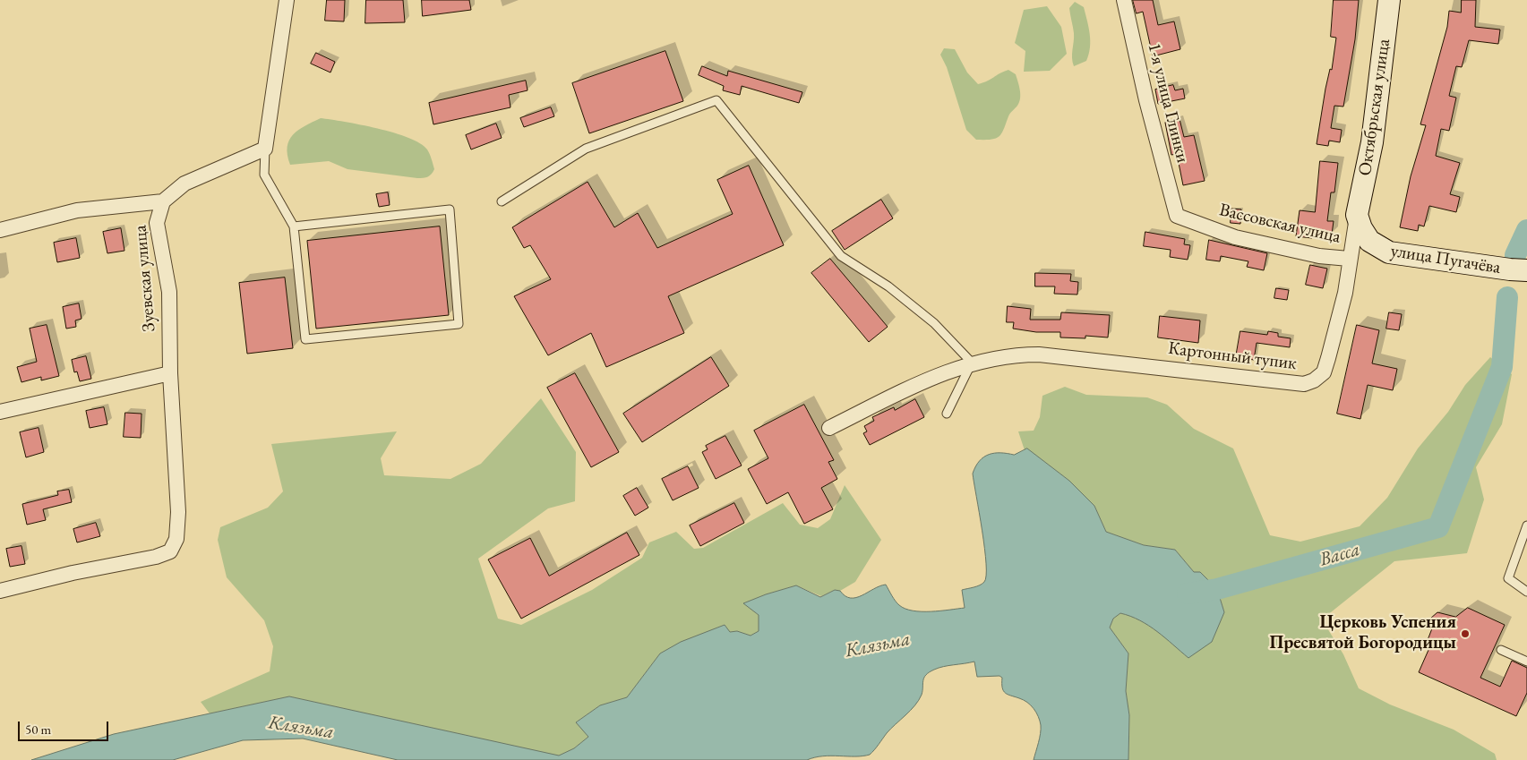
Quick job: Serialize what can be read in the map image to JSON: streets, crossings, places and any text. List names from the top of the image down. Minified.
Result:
{"streets":{"street":["1-я улица Глинки","Октябрьская улица","Вассовская улица","улица Пугачёва","Зуевская улица","Картонный тупик"]},"crossings":[["1-я улица Глинки","Вассовская улица"],["Октябрьская улица","улица Пугачёва"],["Октябрьская улица","Картонный тупик"],["Вассовская улица","Картонный тупик"],["улица Пугачёва","Картонный тупик"]],"water":["Васса","Клязьма"],"places":["Церковь Успения Пресвятой Богородицы"],"scale_bar":"50 m"}
